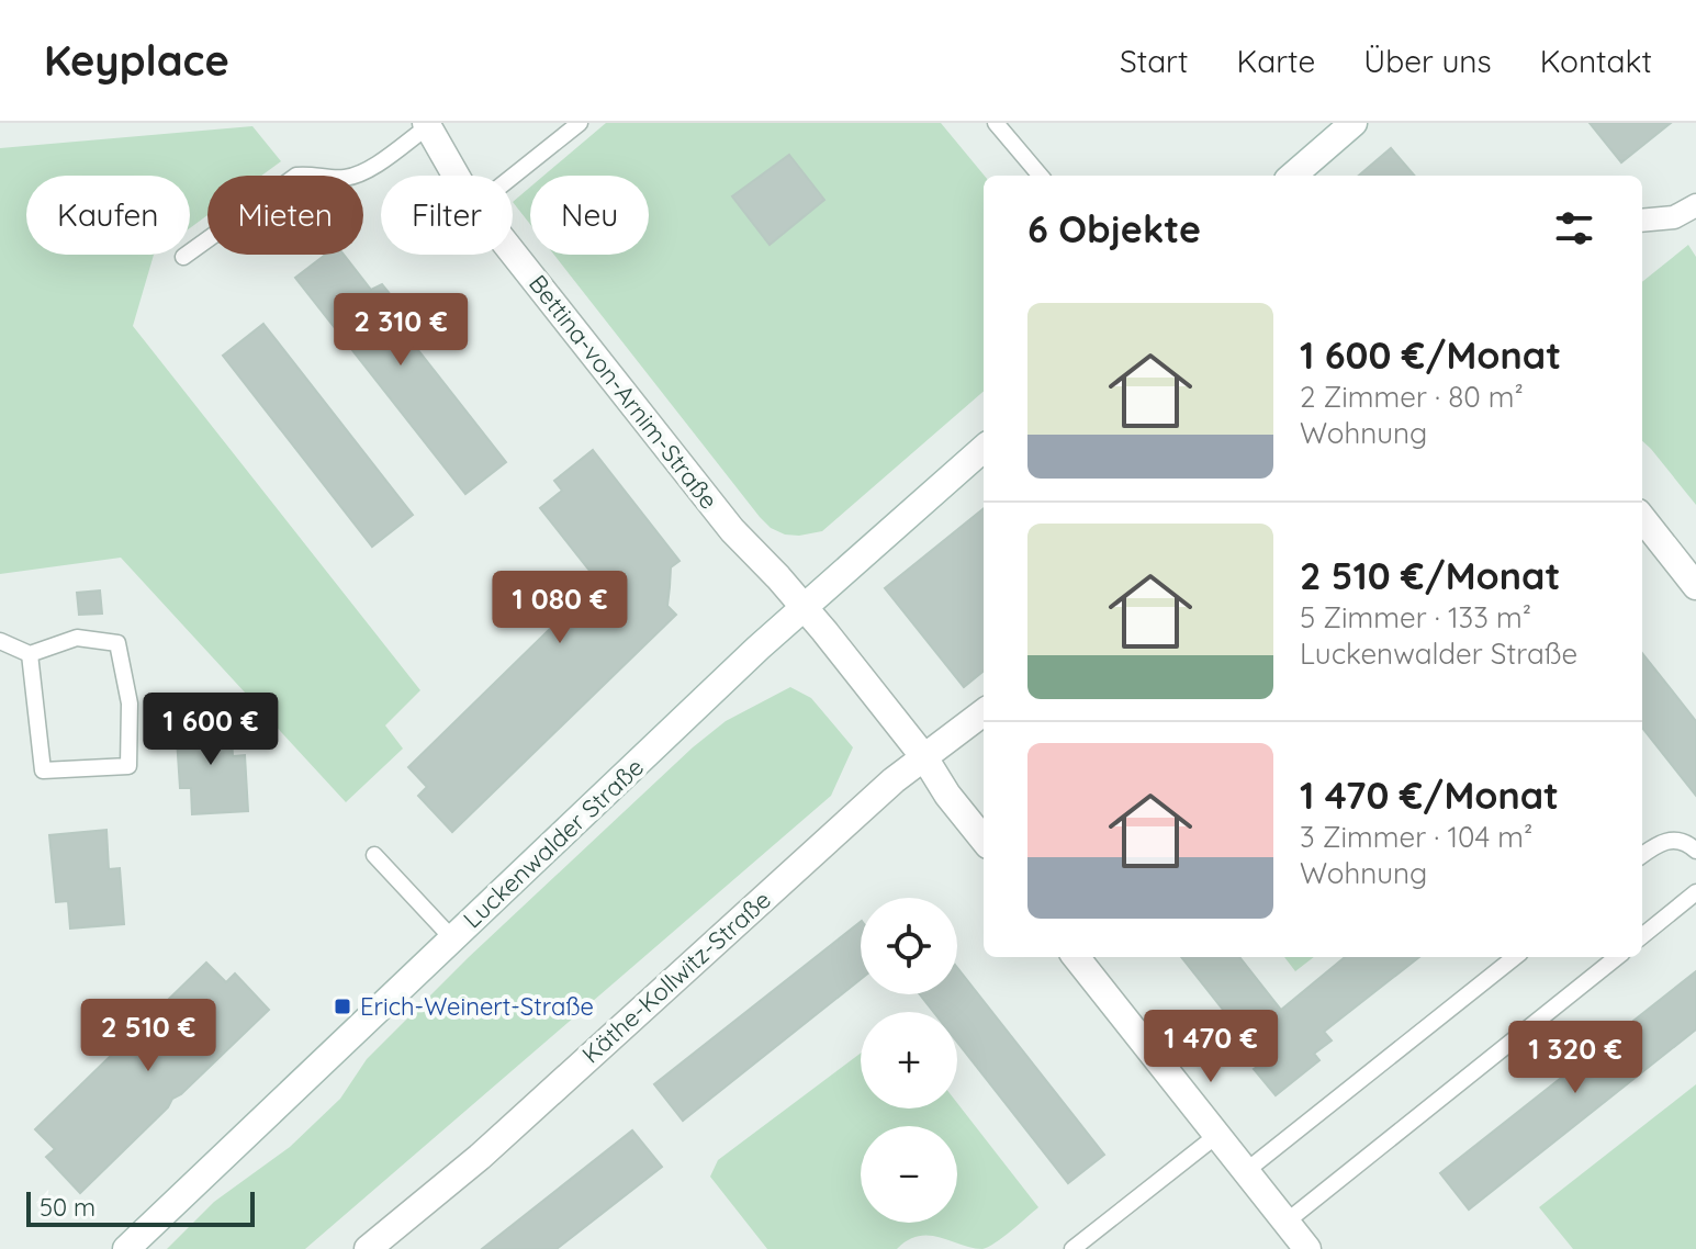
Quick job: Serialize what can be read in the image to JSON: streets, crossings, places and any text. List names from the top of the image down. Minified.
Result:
{"streets":{"street":["Bettina-von-Arnim-Straße","Luckenwalder Straße","Käthe-Kollwitz-Straße"]},"crossings":[["Bettina-von-Arnim-Straße","Luckenwalder Straße"],["Bettina-von-Arnim-Straße","Käthe-Kollwitz-Straße"]],"places":{"transit":["Erich-Weinert-Straße"]},"scale_bar":"50 m","page":{"header":"Keyplace","nav":["Start","Karte","Über uns","Kontakt"],"chip":["Kaufen","Mieten","Filter","Neu"],"heading":"6 Objekte","list":[{"name":"1 600 €/Monat","note":"2 Zimmer · 80 m² · Wohnung"},{"name":"2 510 €/Monat","note":"5 Zimmer · 133 m² · Luckenwalder Straße"},{"name":"1 470 €/Monat","note":"3 Zimmer · 104 m² · Wohnung"}],"price":["2 310 €","1 080 €","1 600 €","2 510 €","1 470 €","1 320 €"],"map_buttons":["+","−"],"scale":"50 m"}}
